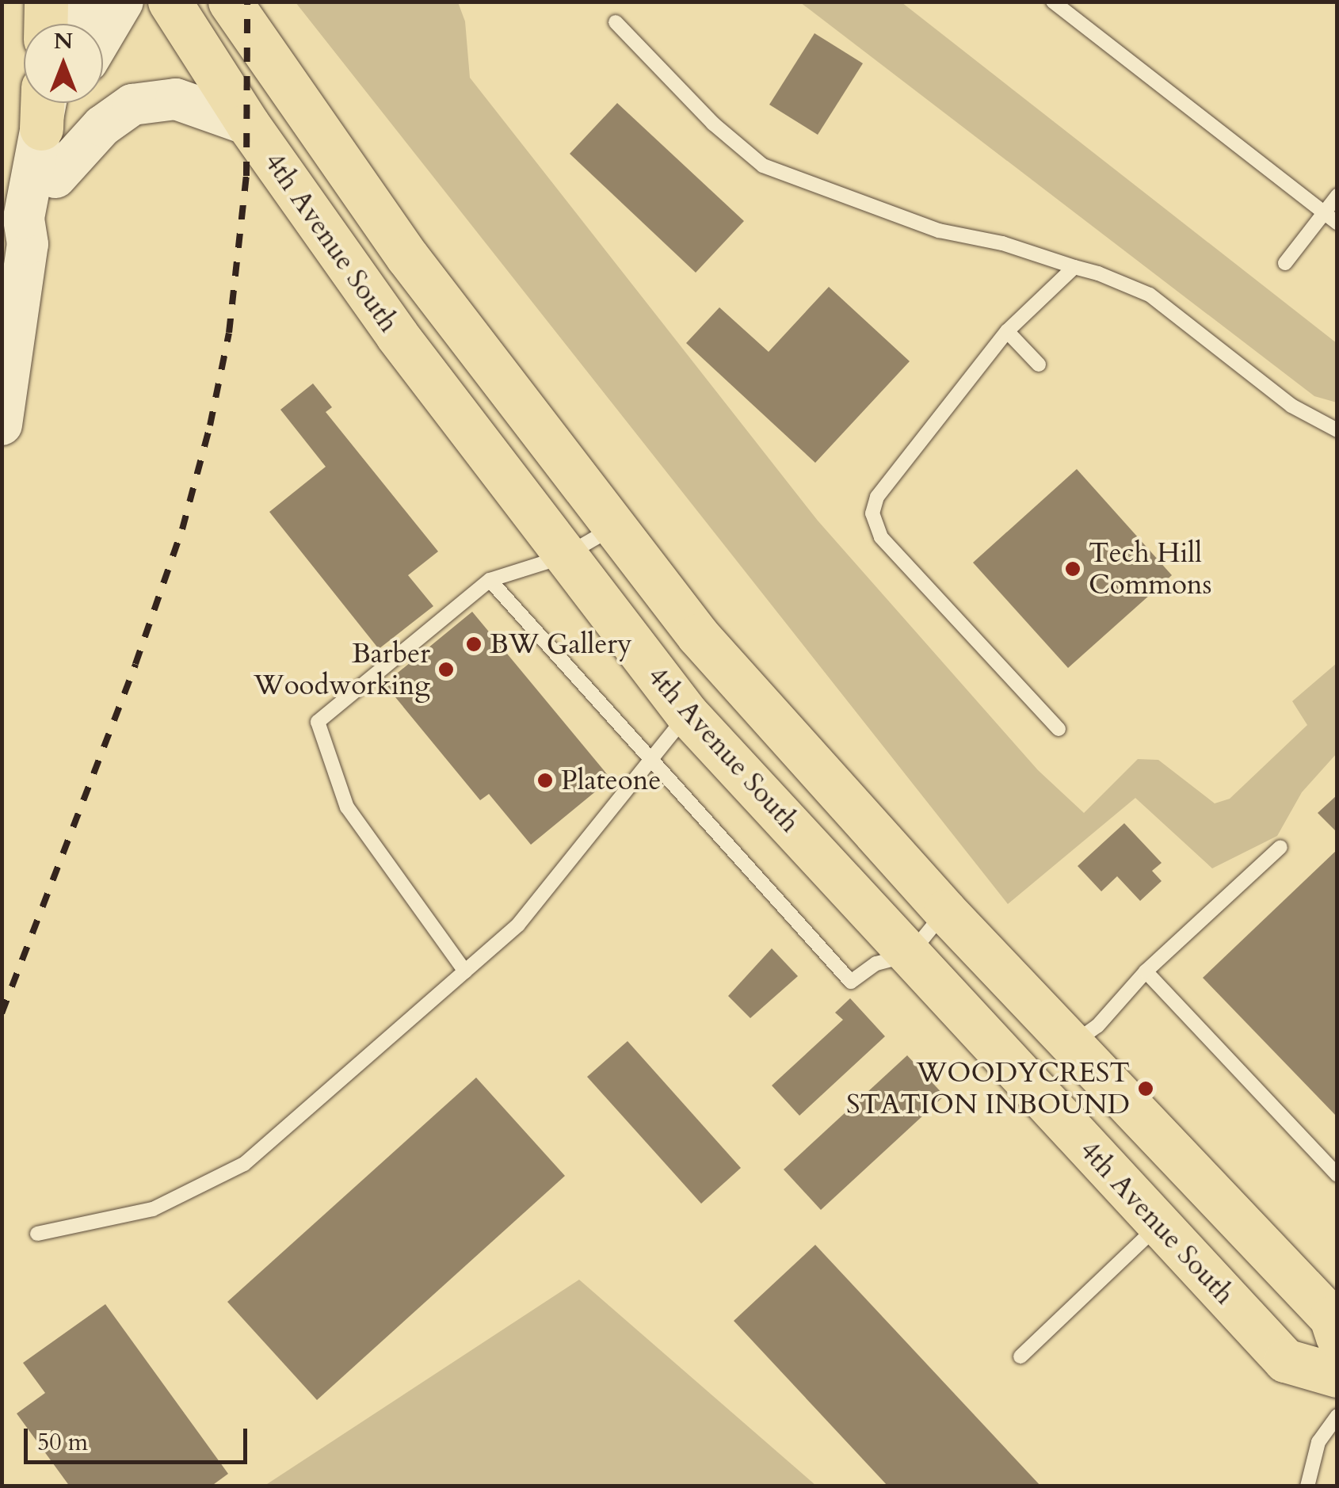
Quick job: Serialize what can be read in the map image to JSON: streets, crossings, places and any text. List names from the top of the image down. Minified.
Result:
{"streets":{"main road":["4th Avenue South"]},"places":["Tech Hill Commons","BW Gallery","Barber Woodworking","Plateone","WOODYCREST STATION INBOUND"],"scale_bar":"50 m","north":"top"}
